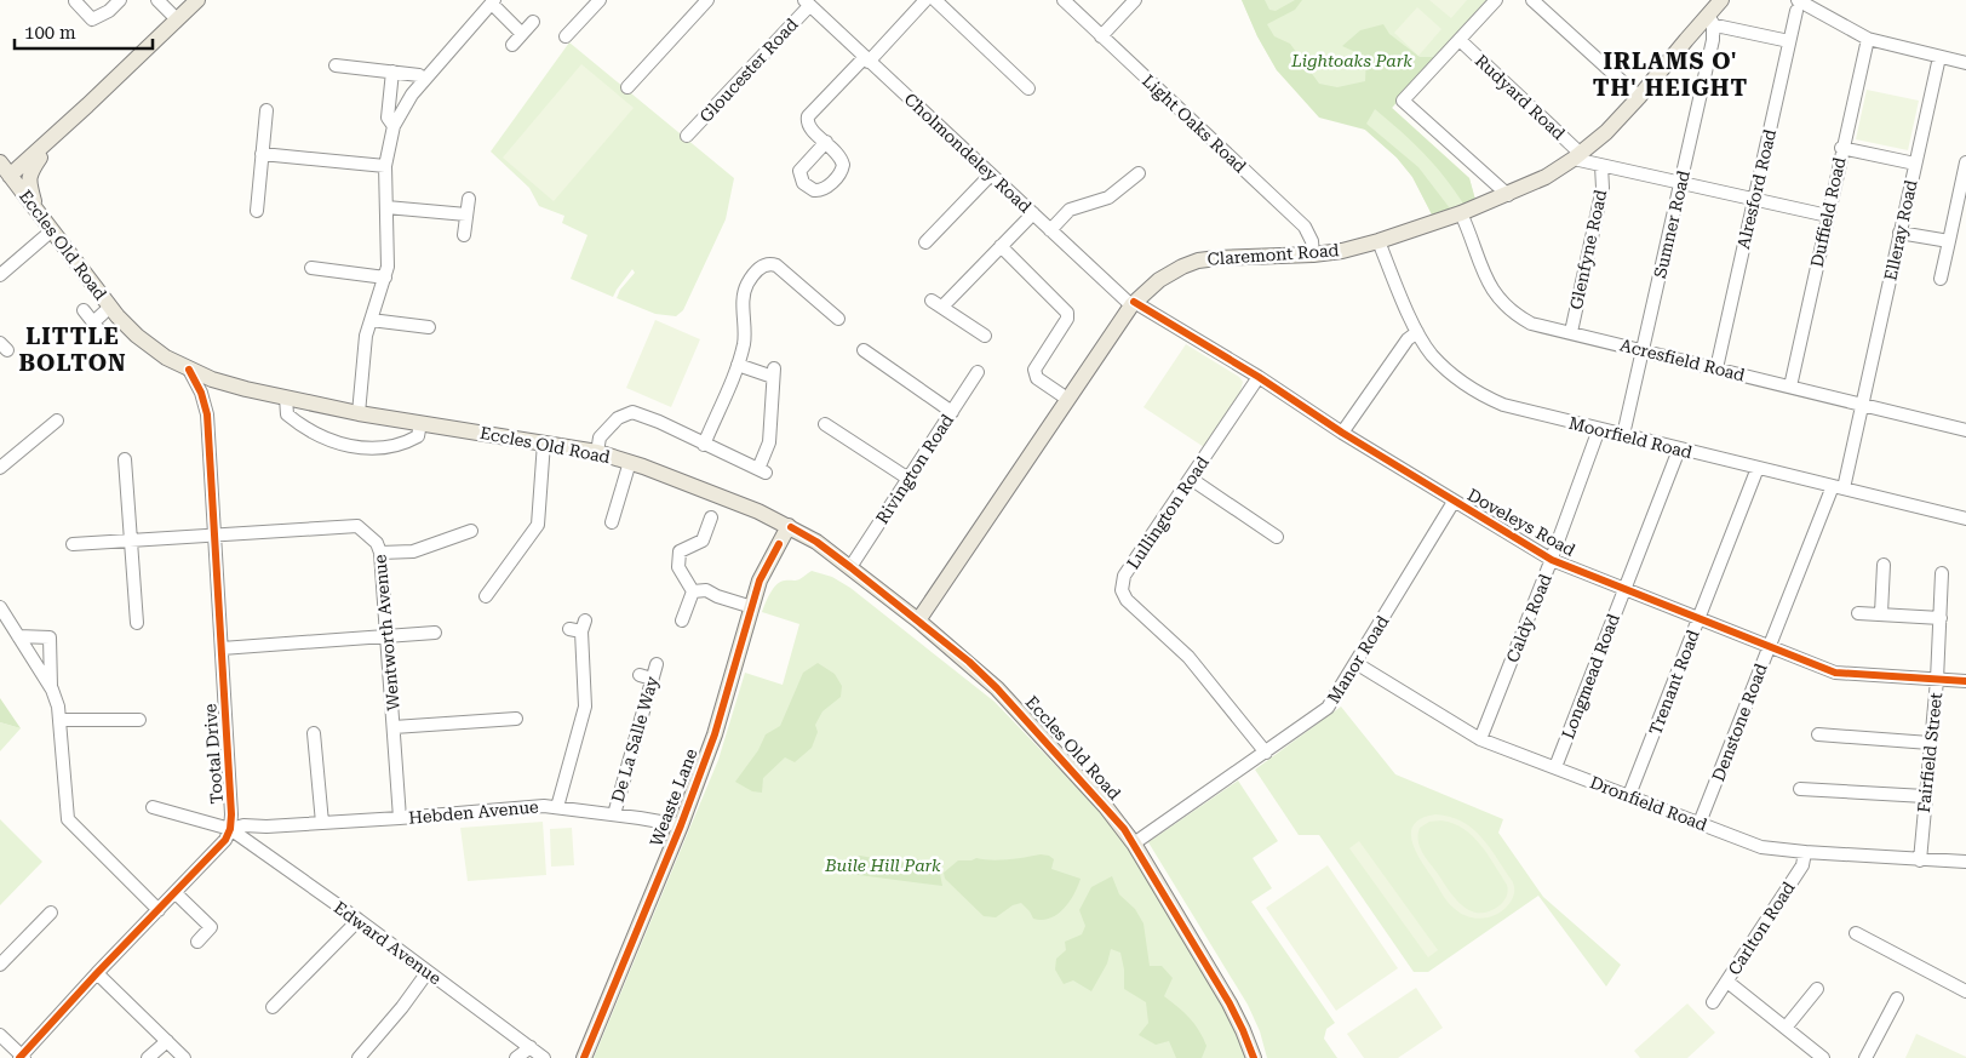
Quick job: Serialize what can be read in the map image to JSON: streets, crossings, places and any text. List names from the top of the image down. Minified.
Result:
{"streets":{"main road":["Eccles Old Road","Claremont Road","Weaste Lane"],"street":["Gloucester Road","Rudyard Road","Light Oaks Road","Cholmondeley Road","Alresford Road","Duffield Road","Sumner Road","Elleray Road","Glenfyne Road","Acresfield Road","Moorfield Road","Rivington Road","Lullington Road","Doveleys Road","Caldy Road","Wentworth Avenue","Manor Road","Longmead Road","Trenant Road","Denstone Road","De La Salle Way","Fairfield Street","Tootal Drive","Dronfield Road","Hebden Avenue","Carlton Road","Edward Avenue"]},"crossings":[["Gloucester Road","Cholmondeley Road"],["Rudyard Road","Claremont Road"],["Light Oaks Road","Claremont Road"],["Cholmondeley Road","Claremont Road"],["Cholmondeley Road","Doveleys Road"],["Alresford Road","Acresfield Road"],["Duffield Road","Acresfield Road"],["Sumner Road","Claremont Road"],["Sumner Road","Acresfield Road"],["Sumner Road","Moorfield Road"],["Elleray Road","Acresfield Road"],["Elleray Road","Moorfield Road"],["Elleray Road","Denstone Road"],["Eccles Old Road","Claremont Road"],["Eccles Old Road","Rivington Road"],["Eccles Old Road","Manor Road"],["Eccles Old Road","Tootal Drive"],["Eccles Old Road","Weaste Lane"],["Glenfyne Road","Acresfield Road"],["Claremont Road","Acresfield Road"],["Claremont Road","Moorfield Road"],["Claremont Road","Doveleys Road"],["Moorfield Road","Caldy Road"],["Moorfield Road","Longmead Road"],["Moorfield Road","Trenant Road"],["Moorfield Road","Denstone Road"],["Lullington Road","Doveleys Road"],["Lullington Road","Manor Road"],["Doveleys Road","Caldy Road"],["Doveleys Road","Manor Road"],["Doveleys Road","Longmead Road"],["Doveleys Road","Trenant Road"],["Doveleys Road","Denstone Road"],["Doveleys Road","Fairfield Street"],["Caldy Road","Dronfield Road"],["Wentworth Avenue","Tootal Drive"],["Wentworth Avenue","Hebden Avenue"],["Manor Road","Dronfield Road"],["Longmead Road","Dronfield Road"],["Trenant Road","Dronfield Road"],["Denstone Road","Dronfield Road"],["De La Salle Way","Hebden Avenue"],["Fairfield Street","Dronfield Road"],["Tootal Drive","Hebden Avenue"],["Tootal Drive","Edward Avenue"],["Weaste Lane","Hebden Avenue"],["Dronfield Road","Carlton Road"],["Hebden Avenue","Edward Avenue"]],"districts":["IRLAMS O' TH' HEIGHT","LITTLE BOLTON"],"parks":["Lightoaks Park","Buile Hill Park"],"scale_bar":"100 m"}
